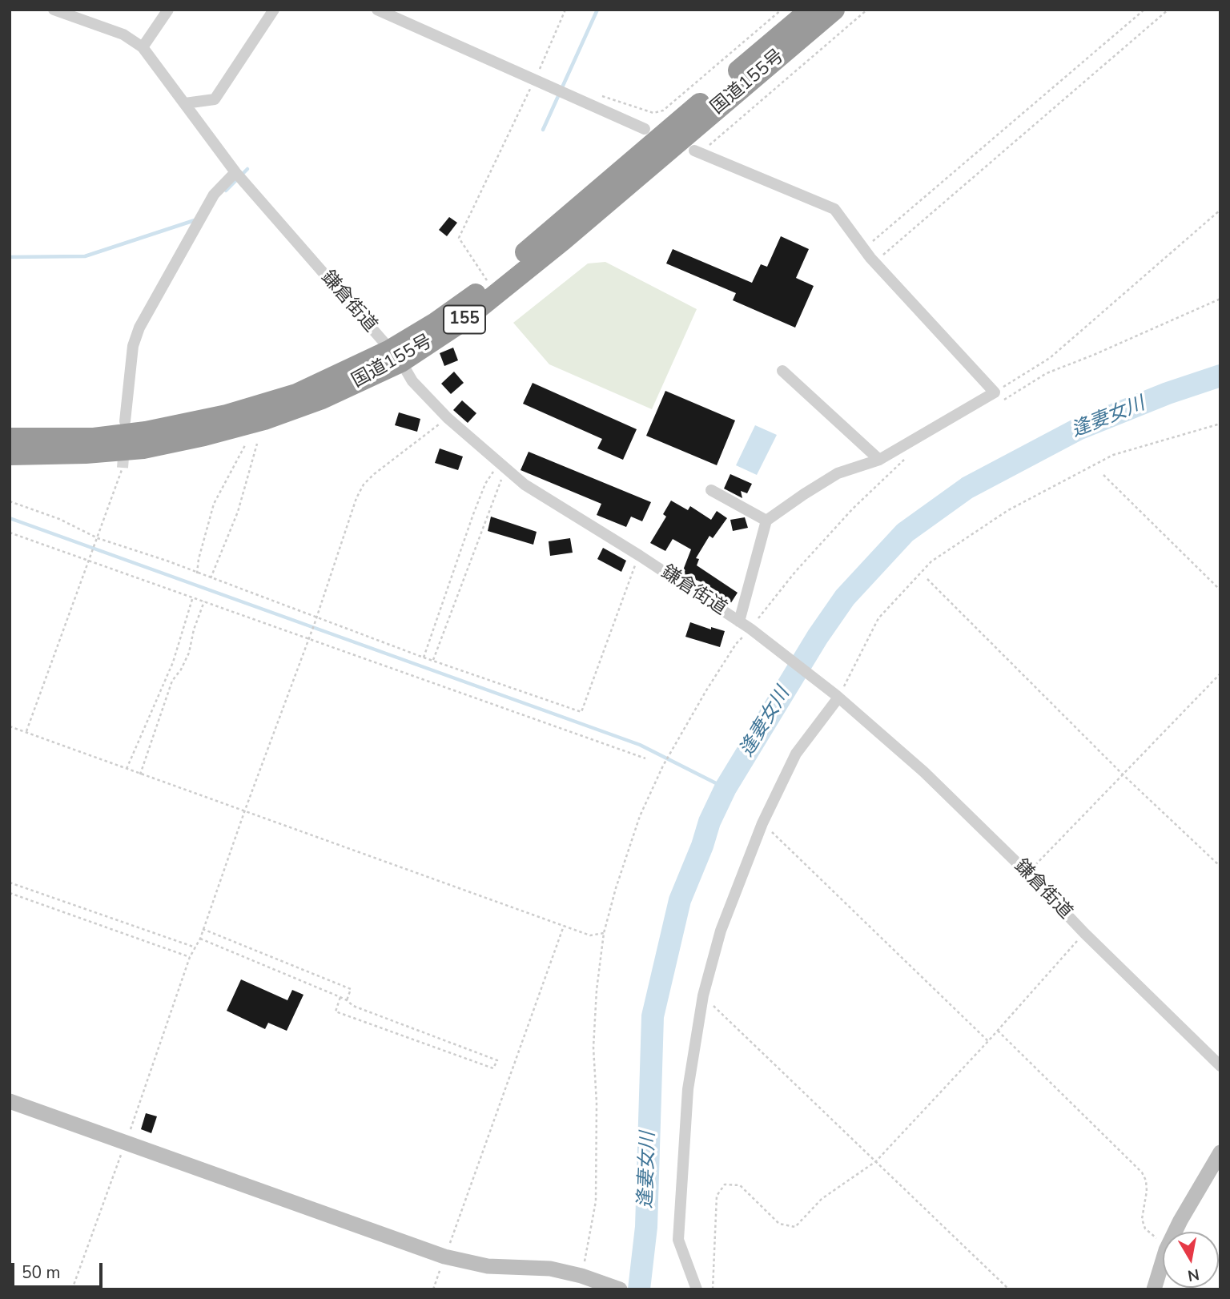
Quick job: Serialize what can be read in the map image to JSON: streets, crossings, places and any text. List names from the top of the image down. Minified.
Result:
{"streets":{"highway":["国道155号","155"],"street":["鎌倉街道"]},"crossings":[["国道155号","鎌倉街道"]],"water":["逢妻女川"],"scale_bar":"50 m","north":"bottom"}
